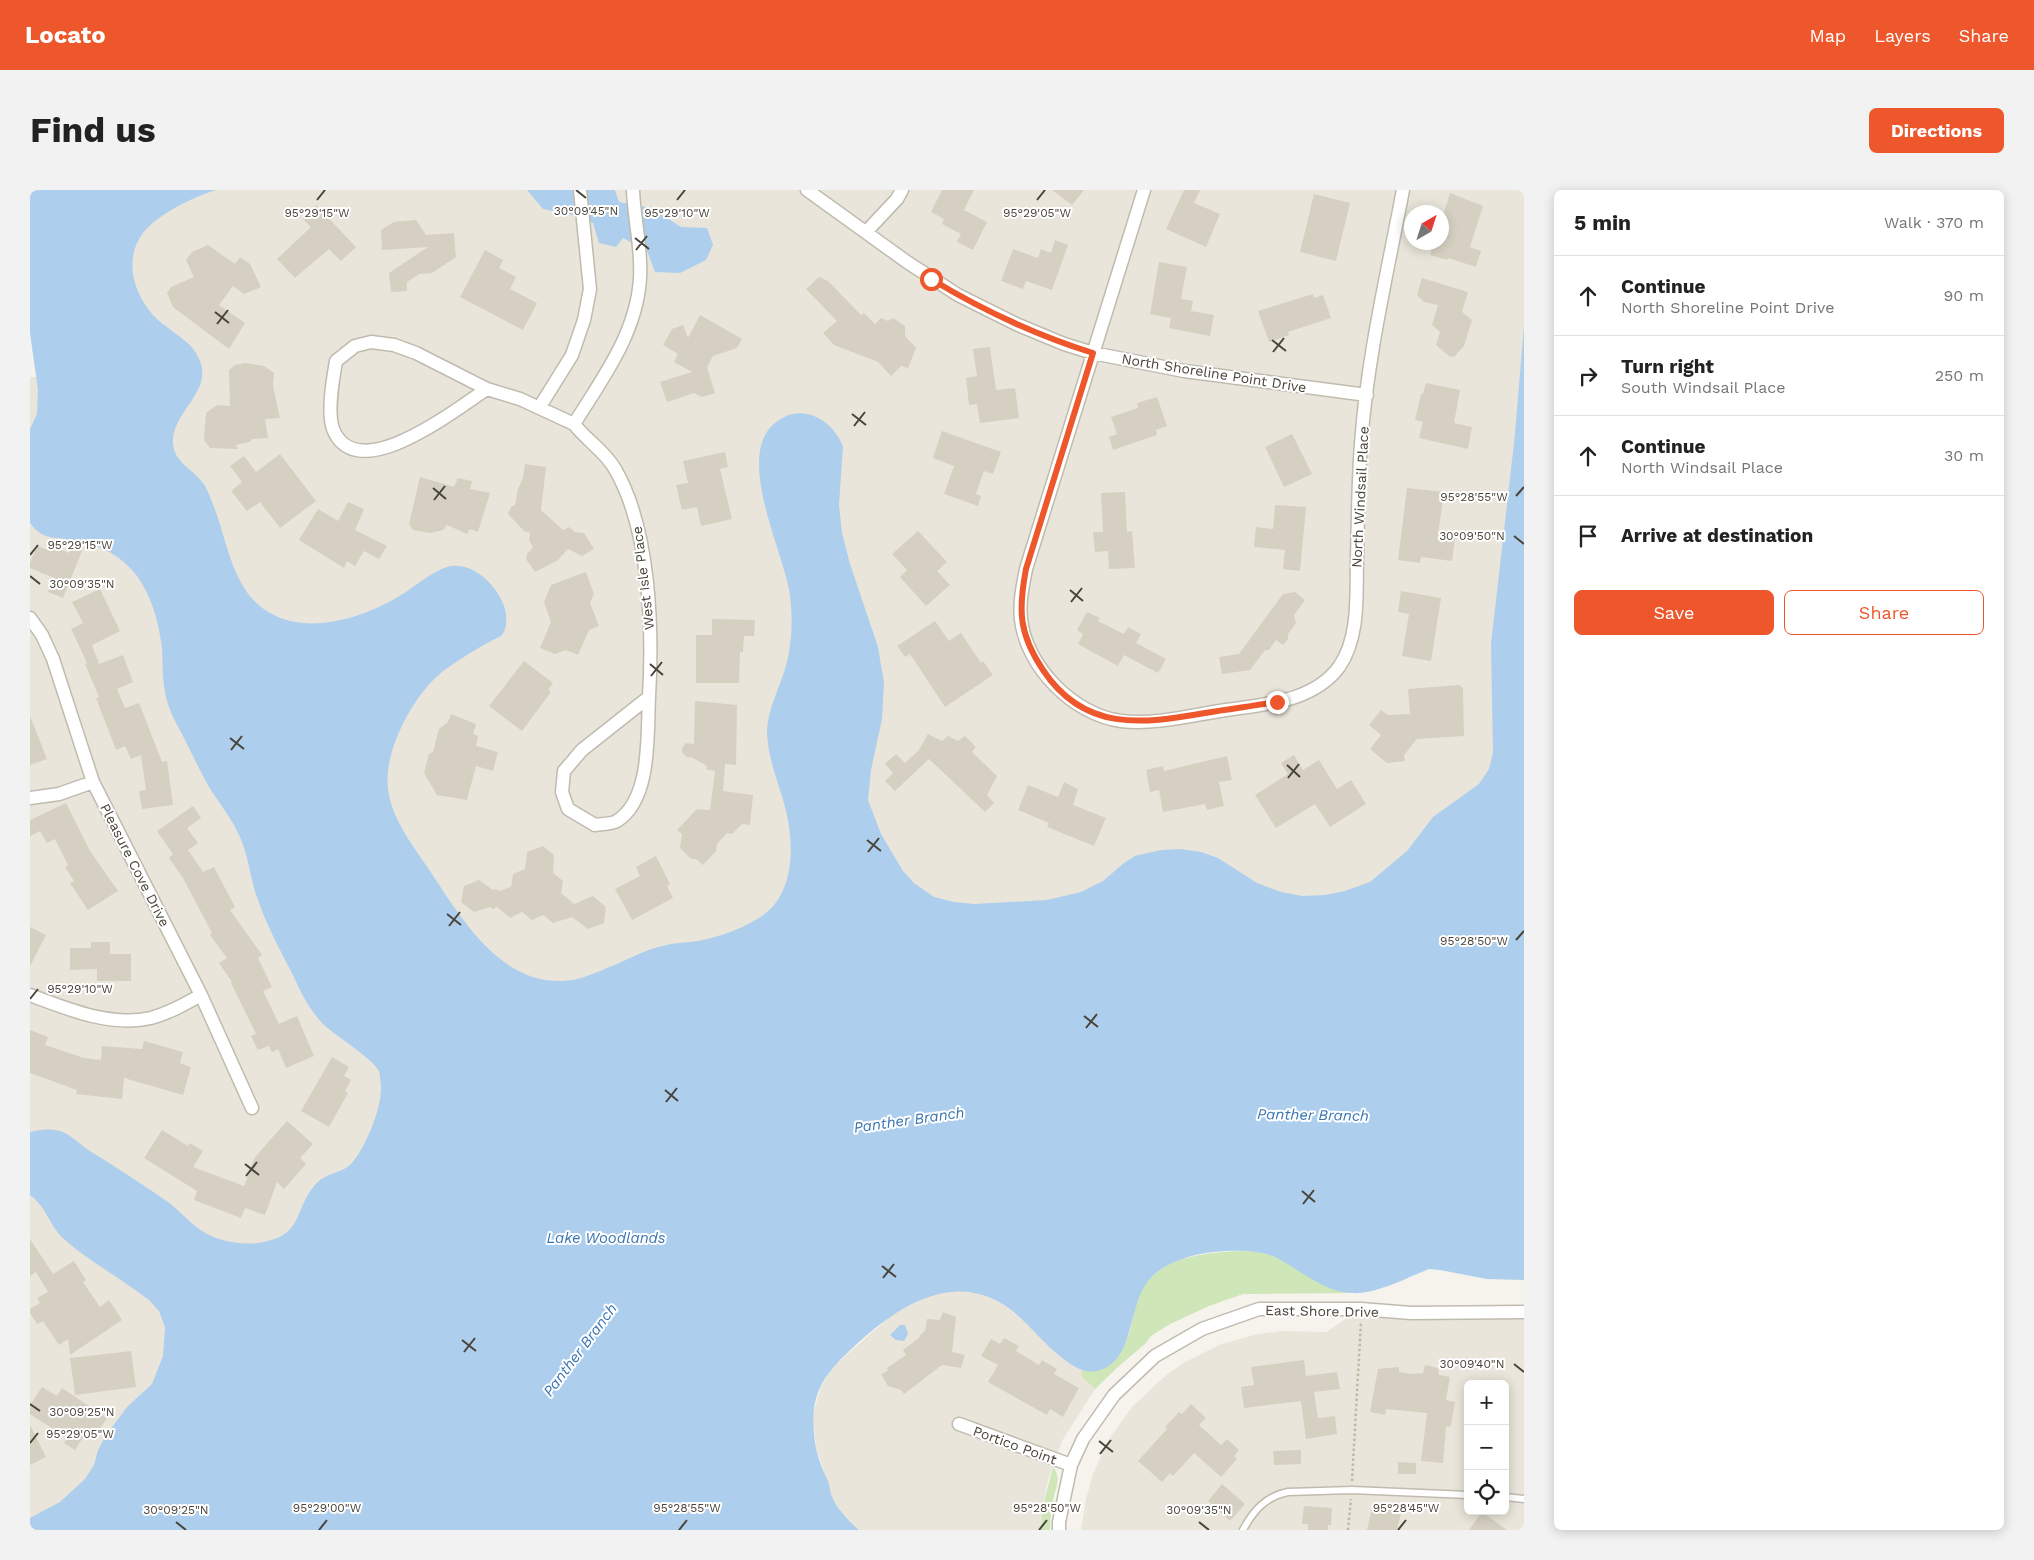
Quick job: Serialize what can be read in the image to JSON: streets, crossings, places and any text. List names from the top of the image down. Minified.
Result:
{"streets":{"street":["North Shoreline Point Drive","North Windsail Place","West Isle Place","Pleasure Cove Drive","East Shore Drive","Portico Point"]},"crossings":[["North Shoreline Point Drive","North Windsail Place"],["East Shore Drive","Portico Point"]],"water":["Panther Branch","Lake Woodlands"],"north":"top right","page":{"header":"Locato","nav":["Map","Layers","Share"],"buttons":["Directions",["Save","Share"]],"title":"Find us","heading":["5 min","Walk · 370 m"],"list":[["Continue","North Shoreline Point Drive","90 m"],["Turn right","South Windsail Place","250 m"],["Continue","North Windsail Place","30 m"],"Arrive at destination"],"map_buttons":["+","−"]},"coordinates":["30°09'45\"N","95°29'10\"W","95°29'05\"W","95°29'15\"W","95°28'55\"W","30°09'50\"N","30°09'35\"N","95°28'50\"W","30°09'40\"N","30°09'25\"N","95°29'00\"W","95°28'45\"W"]}
